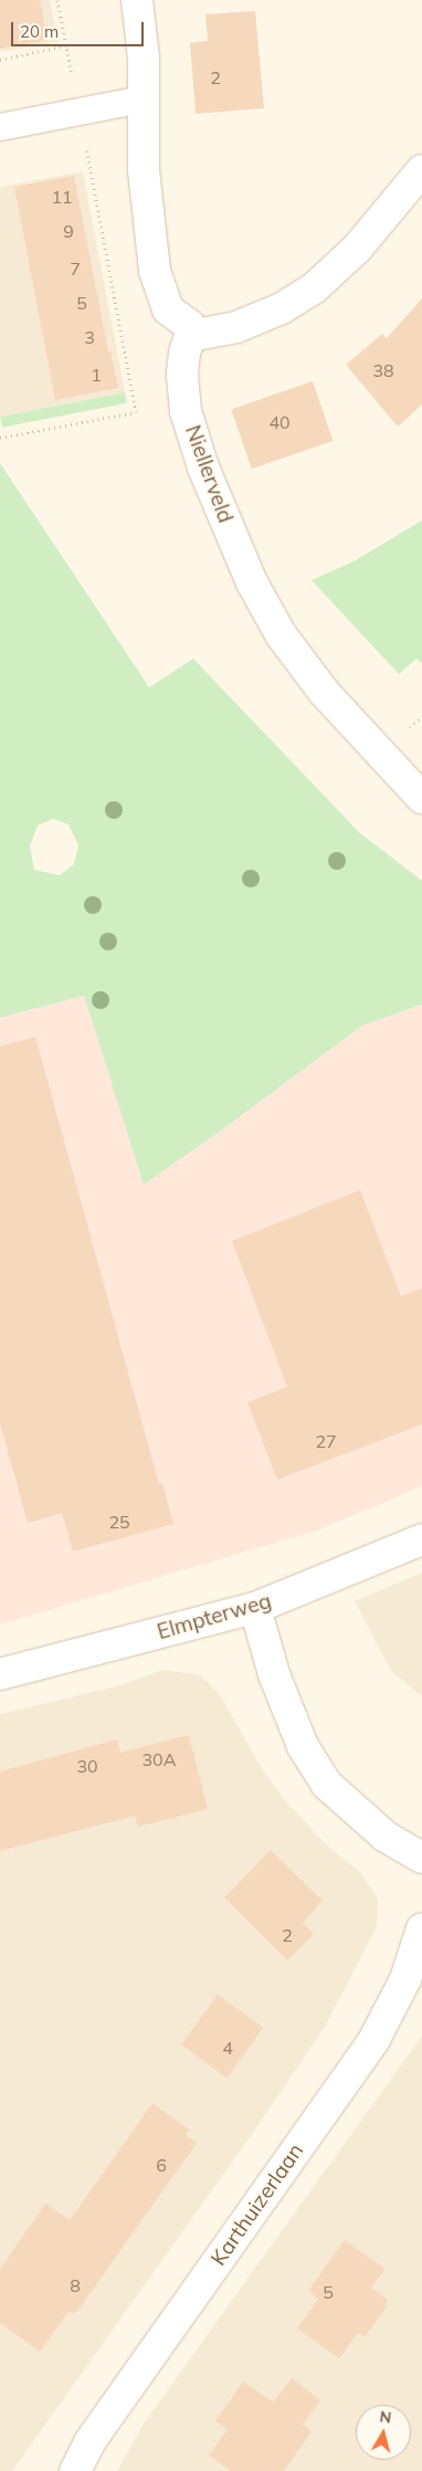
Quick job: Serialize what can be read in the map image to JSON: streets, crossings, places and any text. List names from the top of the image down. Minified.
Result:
{"streets":{"street":["Niellerveld","Elmpterweg","Karthuizerlaan"]},"house_numbers":["2","11","9","7","5","3","38","1","40","27","25","30A","30","2","4","6","8","5"],"scale_bar":"20 m","north":"top"}
